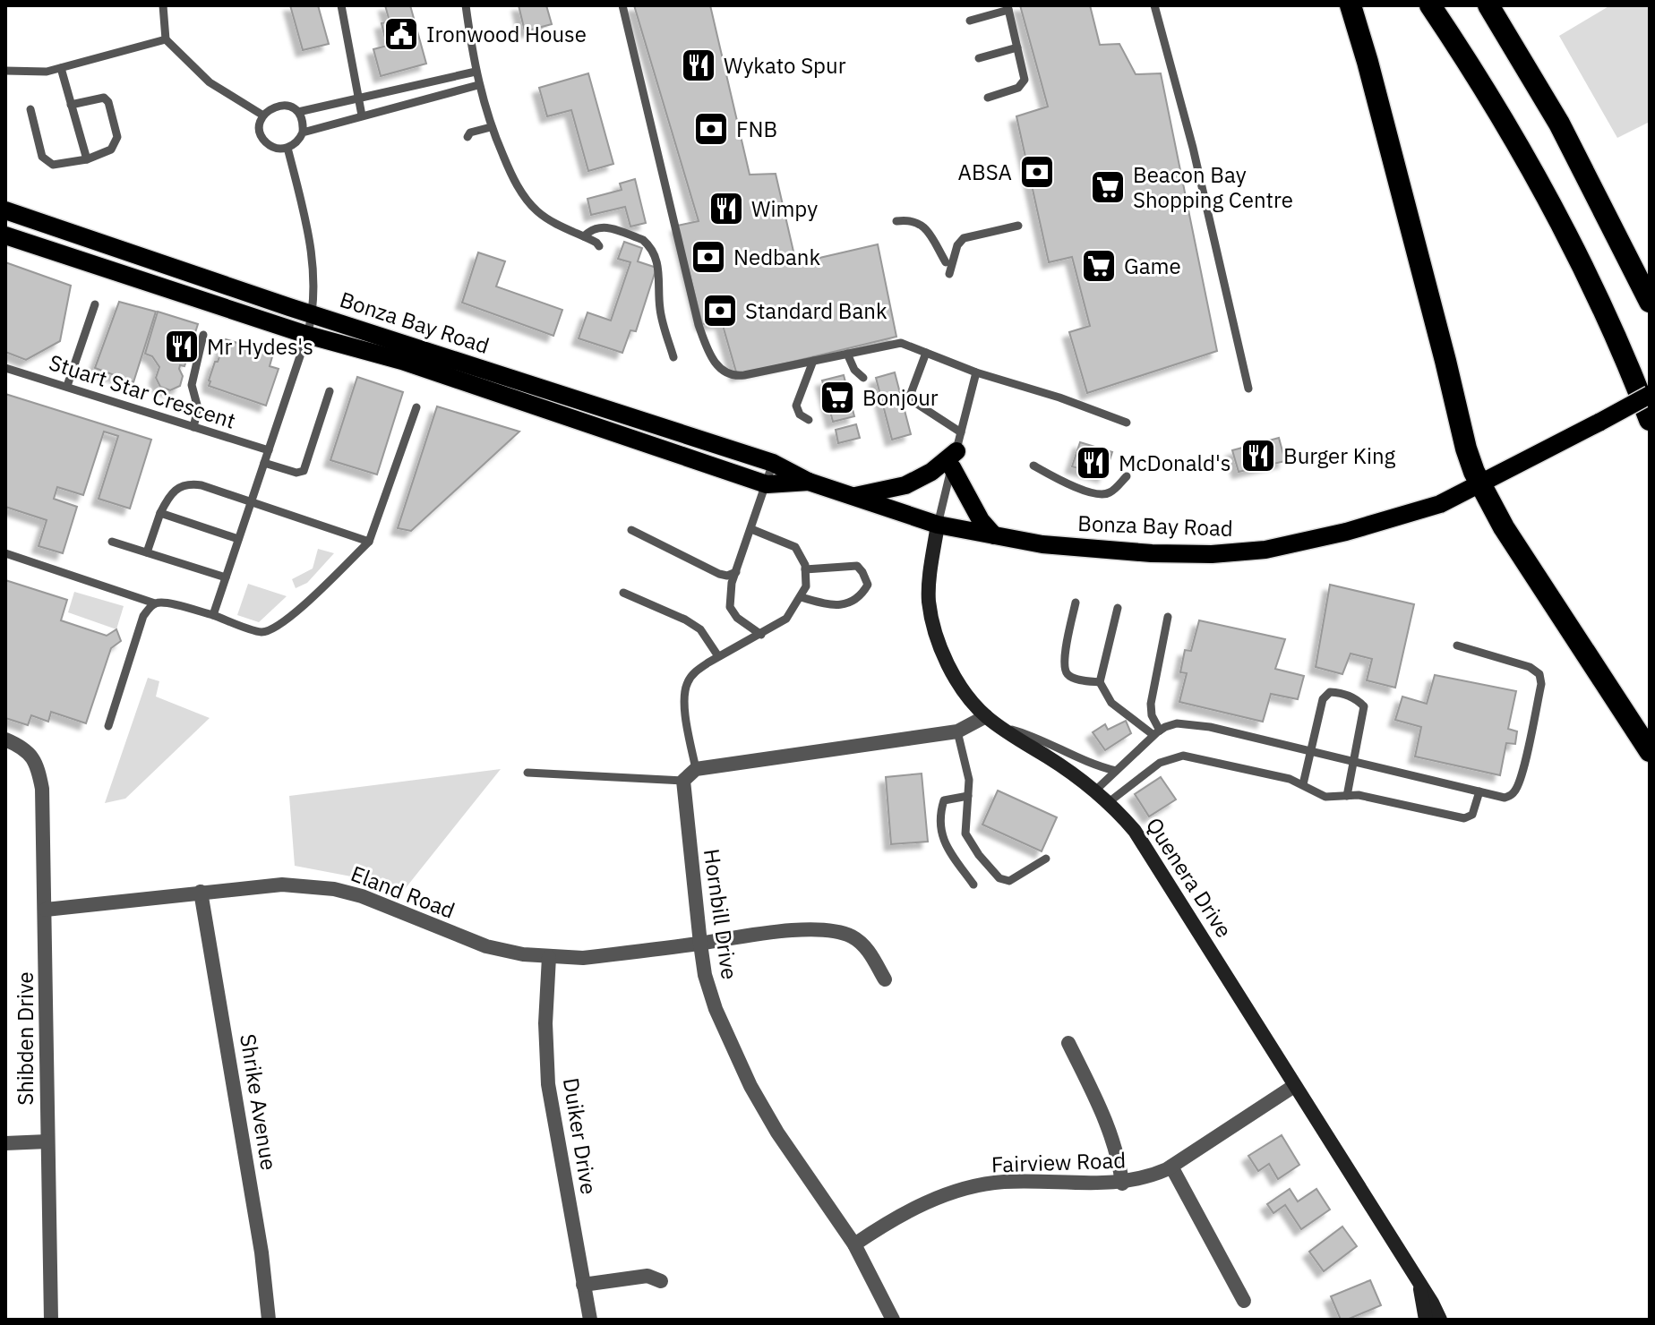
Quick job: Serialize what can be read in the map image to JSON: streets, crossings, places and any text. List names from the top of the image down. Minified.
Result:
{"streets":{"main road":["Bonza Bay Road"],"street":["Quenera Drive","Eland Road","Hornbill Drive","Shibden Drive","Shrike Avenue","Duiker Drive","Fairview Road"],"lane":["Stuart Star Crescent"]},"crossings":[["Bonza Bay Road","Quenera Drive"],["Quenera Drive","Fairview Road"],["Eland Road","Hornbill Drive"],["Eland Road","Shibden Drive"],["Eland Road","Shrike Avenue"],["Eland Road","Duiker Drive"],["Hornbill Drive","Fairview Road"]],"places":{"public building":["Ironwood House"],"restaurant":["Wykato Spur","Wimpy","Mr Hydes's","Burger King","McDonald's"],"bank":["FNB","ABSA","Nedbank","Standard Bank"],"supermarket":["Beacon Bay Shopping Centre","Game","Bonjour"]}}
